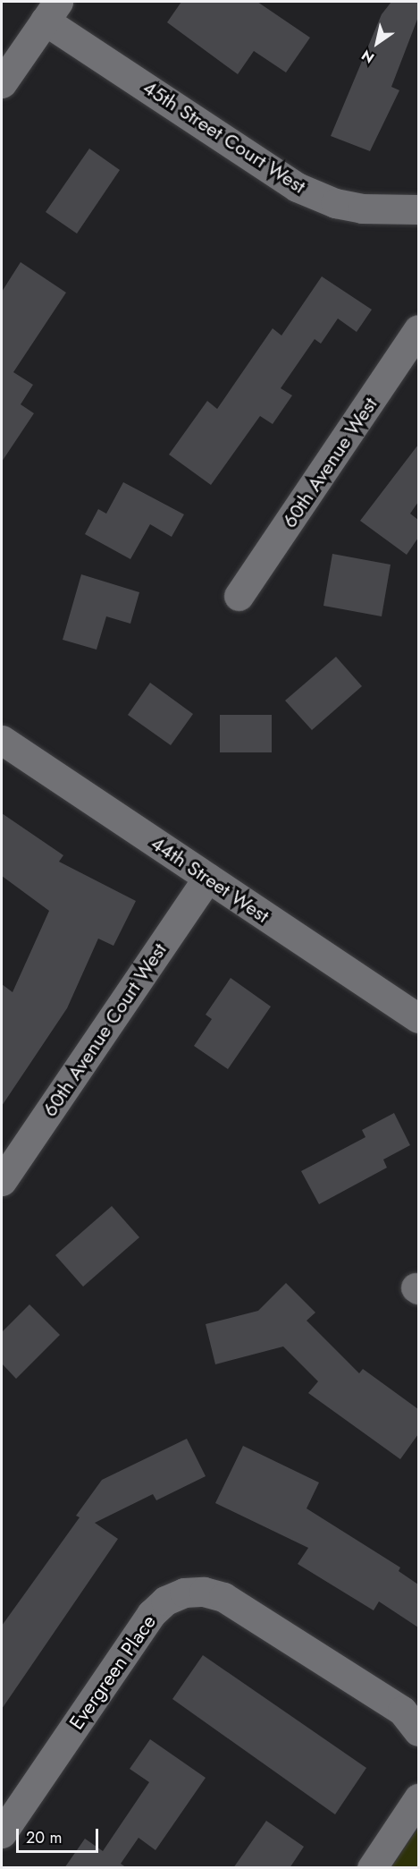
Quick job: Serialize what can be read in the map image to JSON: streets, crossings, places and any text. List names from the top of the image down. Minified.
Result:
{"streets":{"street":["45th Street Court West","60th Avenue West","44th Street West","60th Avenue Court West","Evergreen Place"]},"crossings":[["44th Street West","60th Avenue Court West"]],"scale_bar":"20 m","north":"bottom left"}
